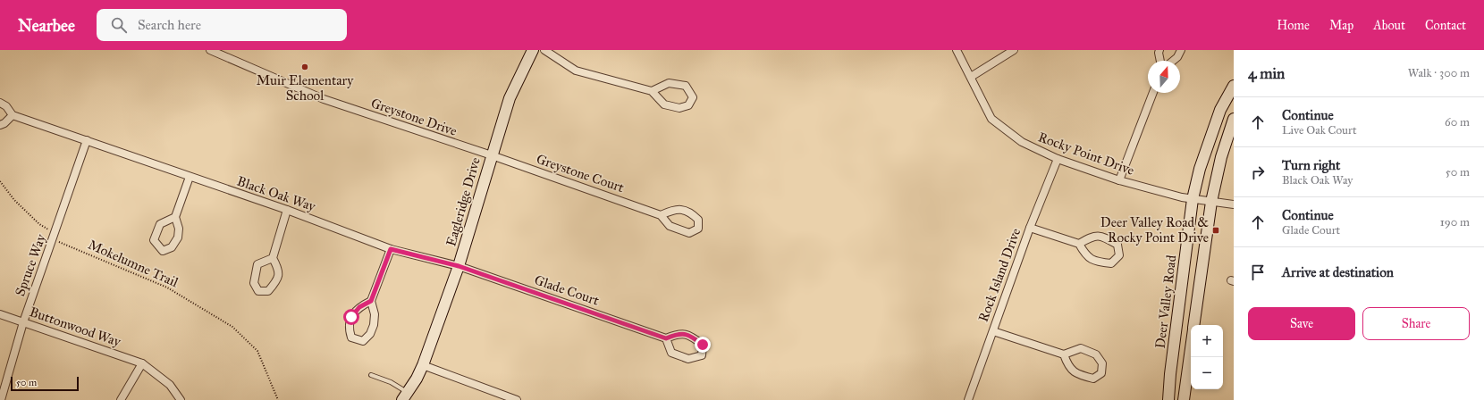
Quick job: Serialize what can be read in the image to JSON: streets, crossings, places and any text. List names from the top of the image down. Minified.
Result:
{"streets":{"main road":["Eagleridge Drive","Deer Valley Road"],"street":["Greystone Drive","Rocky Point Drive","Greystone Court","Black Oak Way","Spruce Way","Rock Island Drive","Glade Court","Buttonwood Way"],"path":["Mokelumne Trail"]},"crossings":[["Greystone Drive","Greystone Court"],["Greystone Drive","Eagleridge Drive"],["Rocky Point Drive","Rock Island Drive"],["Rocky Point Drive","Deer Valley Road"],["Greystone Court","Eagleridge Drive"],["Black Oak Way","Eagleridge Drive"],["Black Oak Way","Spruce Way"],["Black Oak Way","Glade Court"],["Eagleridge Drive","Glade Court"],["Mokelumne Trail","Spruce Way"],["Spruce Way","Buttonwood Way"]],"places":{"other":["Muir Elementary School"],"transit":["Deer Valley Road & Rocky Point Drive"]},"scale_bar":"50 m","north":"top","page":{"header":"Nearbee","search":"Search here","nav":["Home","Map","About","Contact"],"heading":["4 min","Walk · 300 m"],"list":[["Continue","Live Oak Court","60 m"],["Turn right","Black Oak Way","50 m"],["Continue","Glade Court","190 m"],"Arrive at destination"],"buttons":["Save","Share"],"map_buttons":["+","−"],"scale":"50 m"}}
